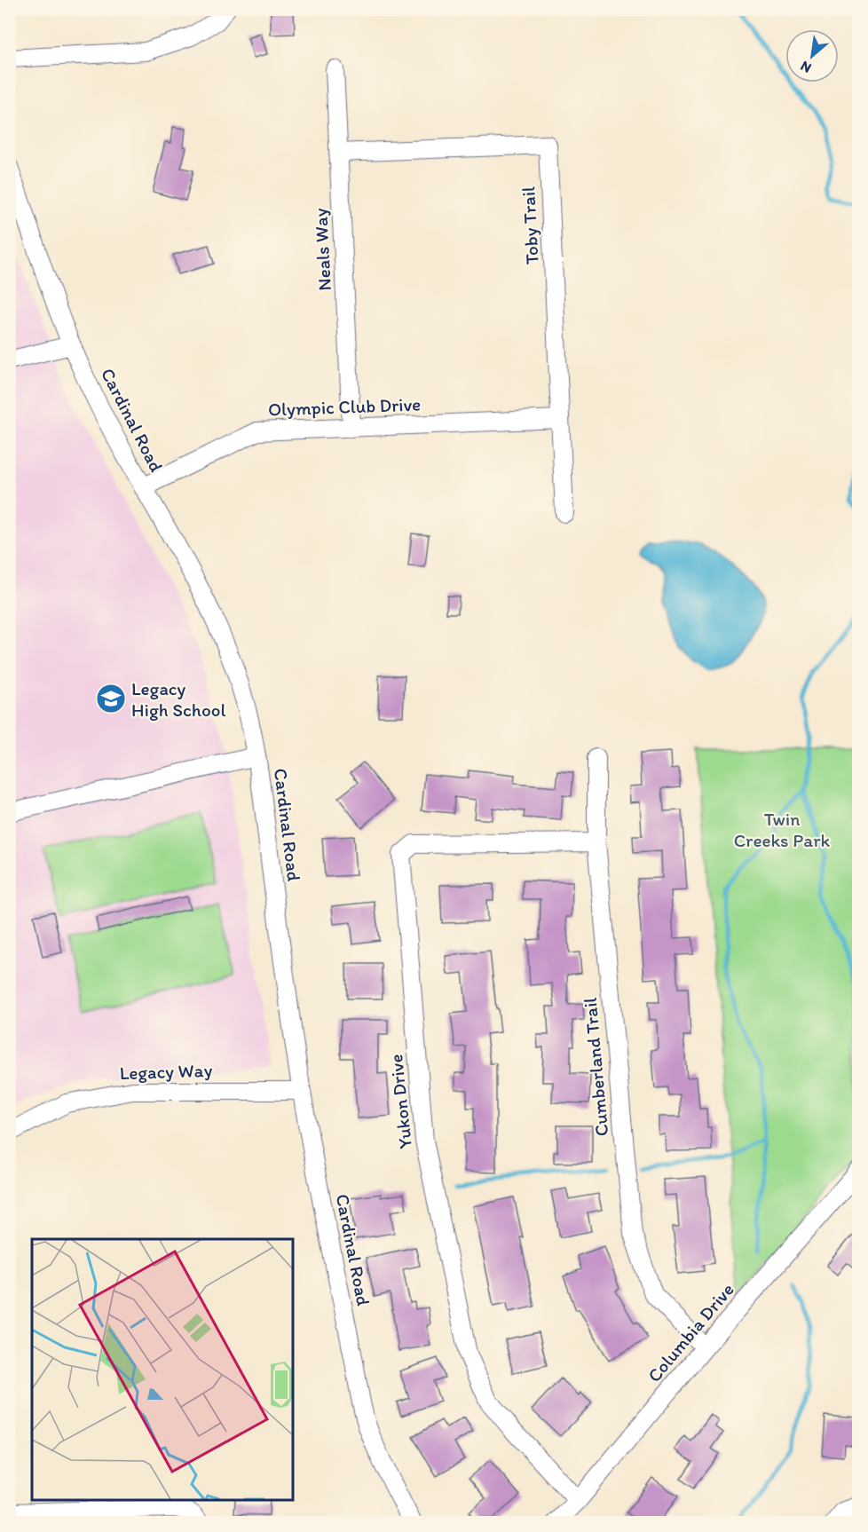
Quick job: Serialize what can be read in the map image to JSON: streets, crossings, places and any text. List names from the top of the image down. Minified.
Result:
{"streets":{"street":["Toby Trail","Neals Way","Olympic Club Drive","Cardinal Road","Cumberland Trail","Legacy Way","Yukon Drive","Columbia Drive"]},"crossings":[["Toby Trail","Neals Way"],["Toby Trail","Olympic Club Drive"],["Neals Way","Olympic Club Drive"],["Olympic Club Drive","Cardinal Road"],["Cardinal Road","Legacy Way"],["Cumberland Trail","Yukon Drive"],["Cumberland Trail","Columbia Drive"],["Yukon Drive","Columbia Drive"]],"parks":["Twin Creeks Park"],"places":{"school or university":["Legacy High School"]},"north":"bottom left"}
